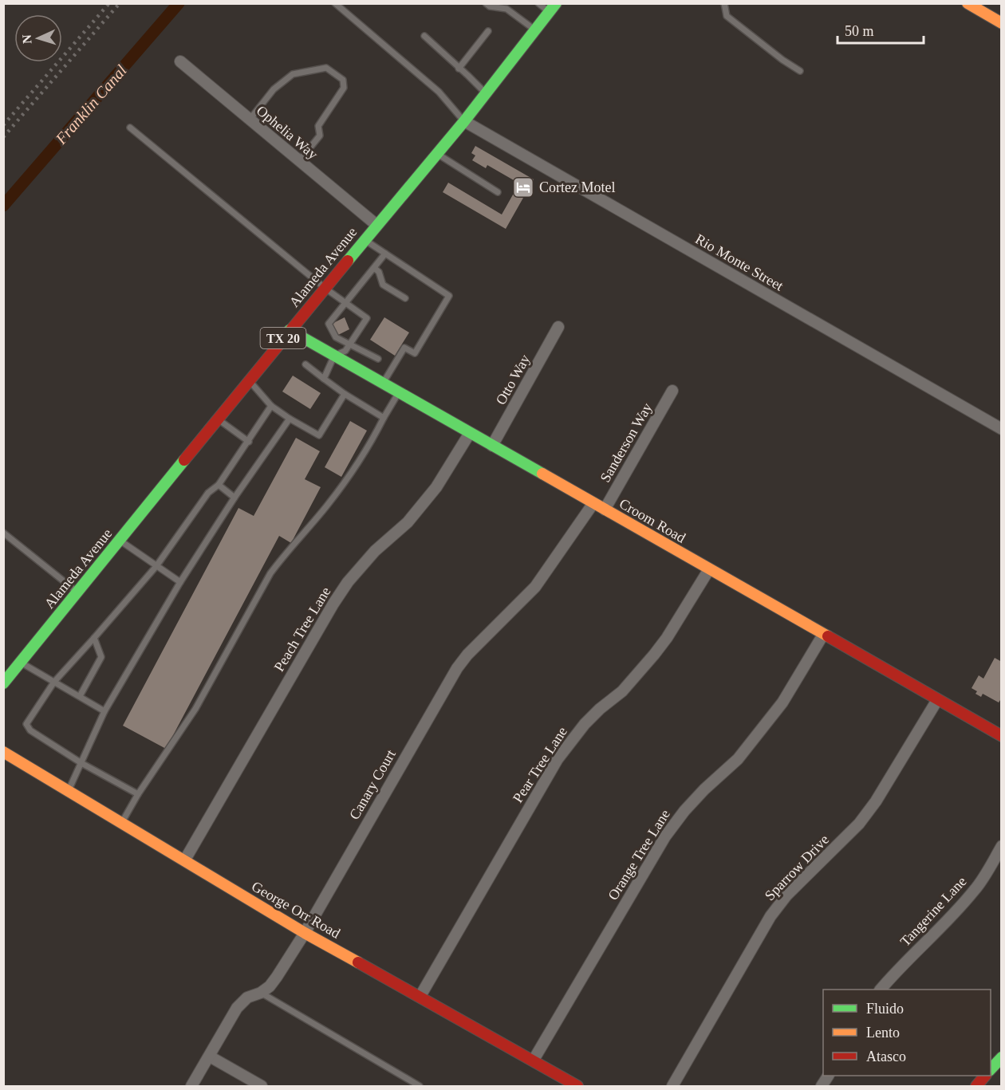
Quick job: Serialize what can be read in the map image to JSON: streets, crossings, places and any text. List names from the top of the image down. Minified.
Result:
{"streets":{"street":["Ophelia Way","Rio Monte Street","Alameda Avenue","TX 20","Otto Way","Sanderson Way","Croom Road","Peach Tree Lane","Pear Tree Lane","Canary Court","Orange Tree Lane","Sparrow Drive","George Orr Road","Tangerine Lane"]},"crossings":[["Ophelia Way","Alameda Avenue"],["Rio Monte Street","Alameda Avenue"],["Alameda Avenue","Croom Road"],["Otto Way","Croom Road"],["Sanderson Way","Croom Road"],["Croom Road","Peach Tree Lane"],["Croom Road","Pear Tree Lane"],["Croom Road","Canary Court"],["Croom Road","Orange Tree Lane"],["Croom Road","Sparrow Drive"],["Peach Tree Lane","George Orr Road"],["Pear Tree Lane","George Orr Road"],["Canary Court","George Orr Road"],["Orange Tree Lane","George Orr Road"]],"water":["Franklin Canal"],"places":{"hotel":["Cortez Motel"]},"legend":["Fluido","Lento","Atasco"],"scale_bar":"50 m","north":"left"}
